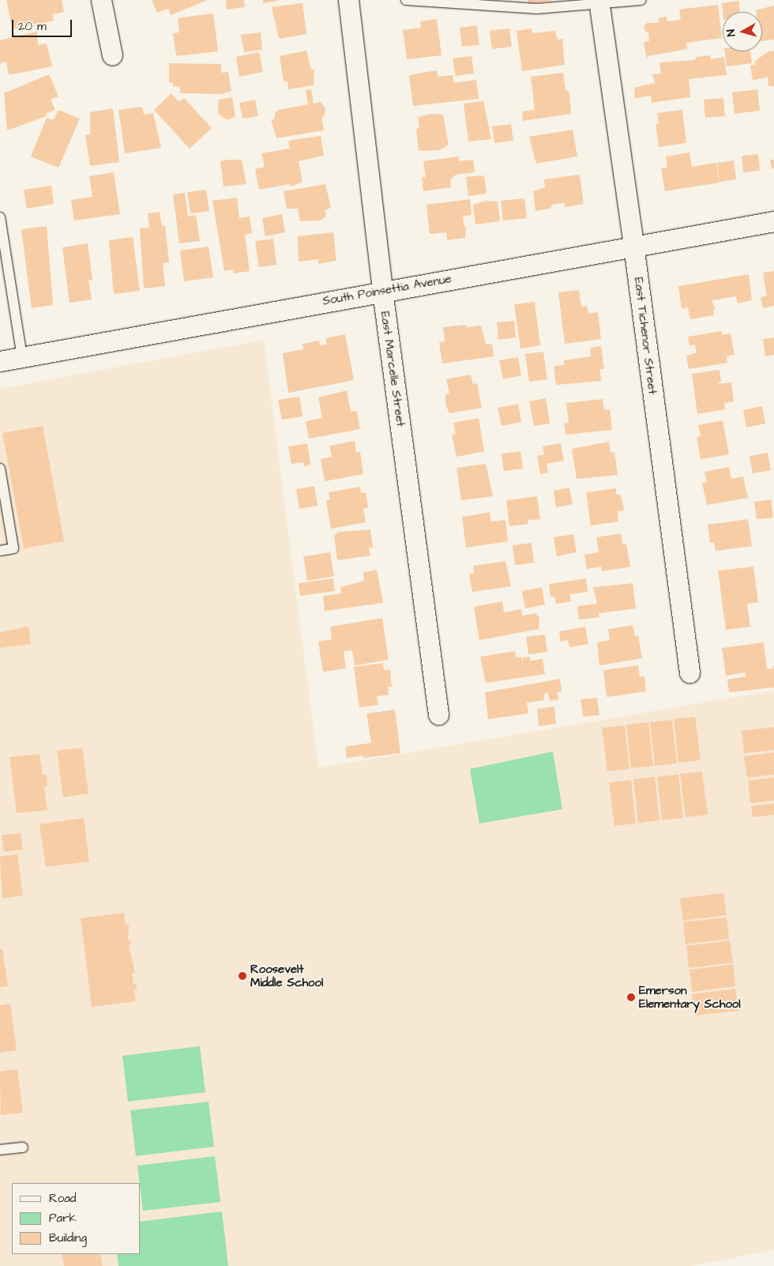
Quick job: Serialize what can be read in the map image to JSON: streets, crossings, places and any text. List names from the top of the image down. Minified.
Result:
{"streets":{"street":["South Poinsettia Avenue","East Tichenor Street","East Marcelle Street"]},"crossings":[["South Poinsettia Avenue","East Tichenor Street"],["South Poinsettia Avenue","East Marcelle Street"]],"places":["Roosevelt Middle School","Emerson Elementary School"],"legend":["Road","Park","Building"],"scale_bar":"20 m","north":"left"}
